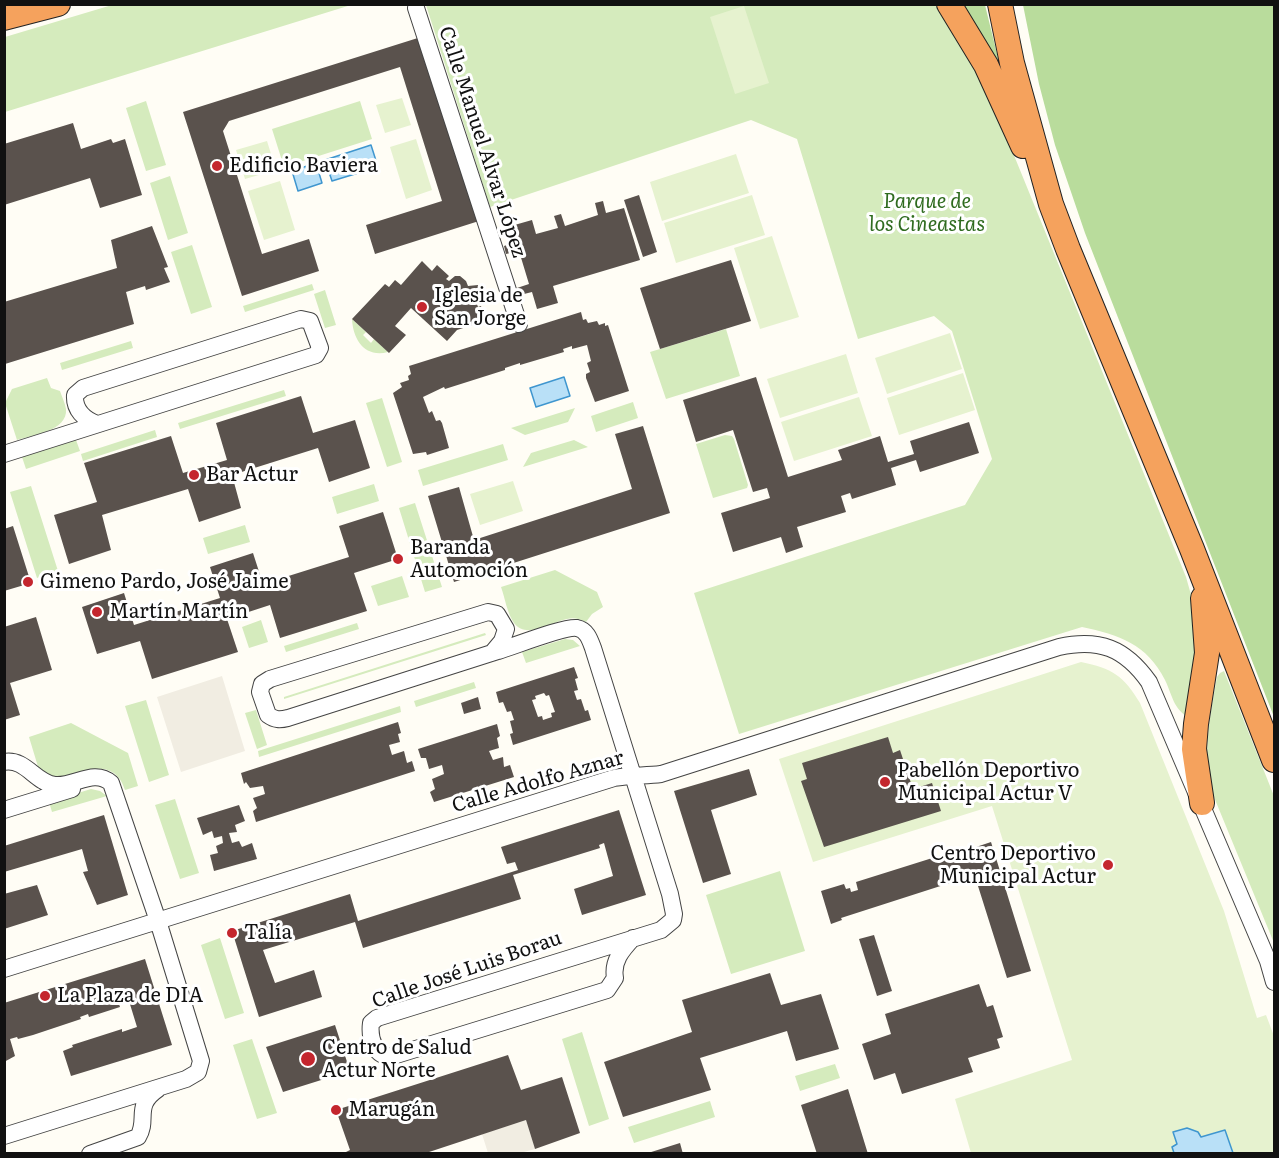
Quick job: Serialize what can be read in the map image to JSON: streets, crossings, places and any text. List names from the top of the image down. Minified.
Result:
{"streets":{"street":["Calle Manuel Alvar López","Calle Adolfo Aznar","Calle José Luis Borau"]},"crossings":[["Calle Adolfo Aznar","Calle José Luis Borau"]],"parks":["Parque de los Cineastas"],"places":["Edificio Baviera","Iglesia de San Jorge","Bar Actur","Baranda Automoción","Gimeno Pardo, José Jaime","Martín Martín","Pabellón Deportivo Municipal Actur V","Centro Deportivo Municipal Actur","Talía","La Plaza de DIA","Centro de Salud Actur Norte","Marugán"]}
